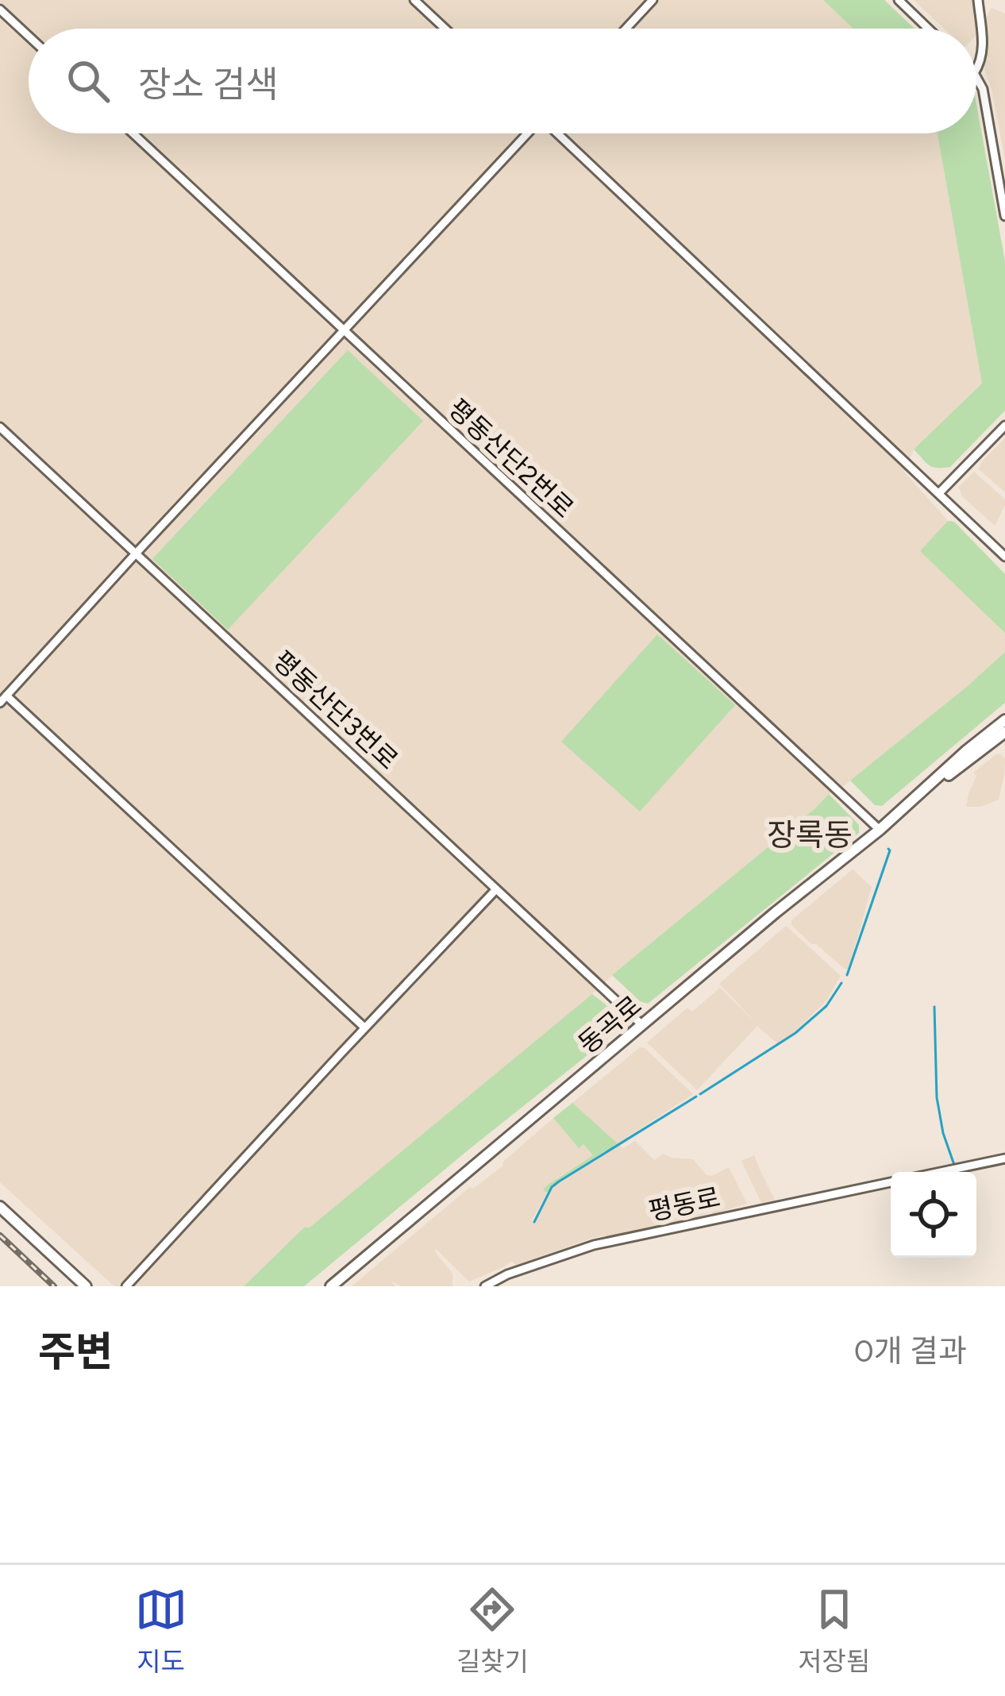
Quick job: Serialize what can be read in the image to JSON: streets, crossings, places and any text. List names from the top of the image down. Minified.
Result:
{"streets":{"main road":["동곡로"],"street":["평동산단2번로","평동산단3번로","평동로"]},"crossings":[["평동산단2번로","동곡로"],["평동산단3번로","동곡로"]],"districts":["장록동"],"page":{"search":"장소 검색","heading":["주변","0개 결과"],"nav":["지도","길찾기","저장됨"]}}
